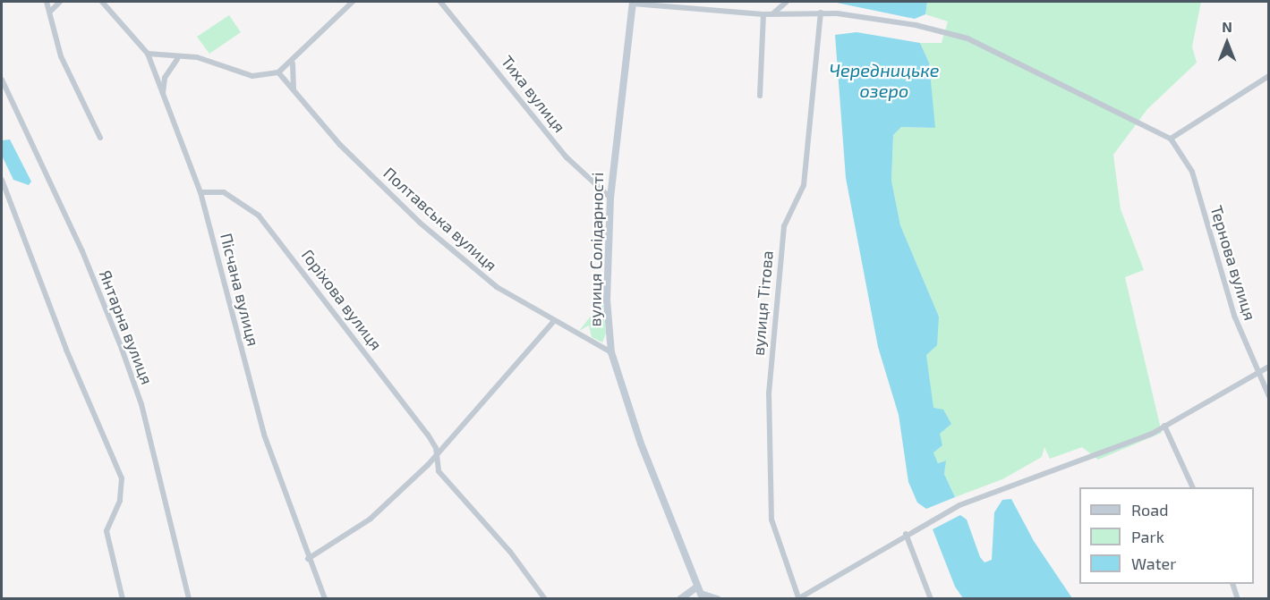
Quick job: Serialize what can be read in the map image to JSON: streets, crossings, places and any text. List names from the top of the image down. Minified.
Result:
{"streets":{"main road":["вулиця Солідарності"],"street":["Тиха вулиця","Полтавська вулиця","Тернова вулиця","Пісчана вулиця","Горіхова вулиця","вулиця Тітова","Янтарна вулиця"]},"crossings":[["Тиха вулиця","вулиця Солідарності"],["Полтавська вулиця","вулиця Солідарності"],["Пісчана вулиця","Горіхова вулиця"]],"water":["Чередницьке озеро"],"legend":["Road","Park","Water"],"north":"top"}
